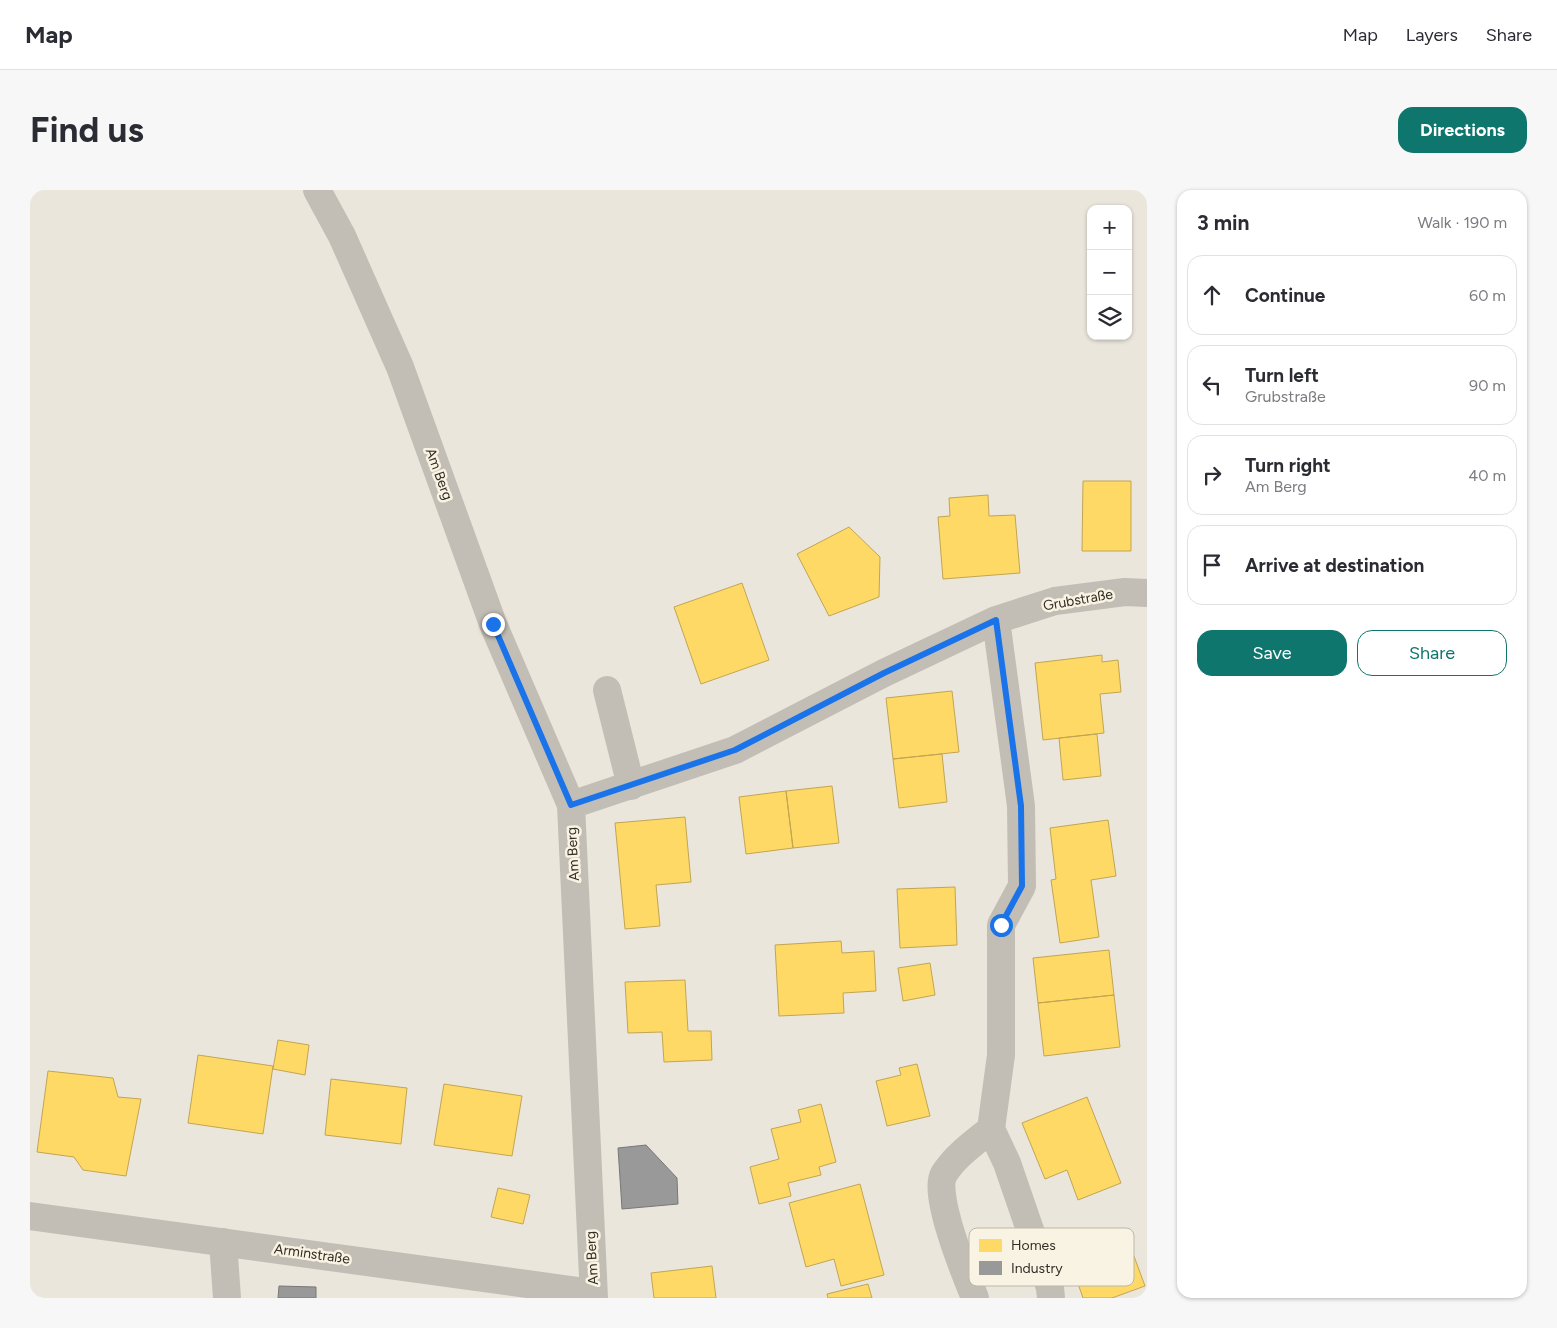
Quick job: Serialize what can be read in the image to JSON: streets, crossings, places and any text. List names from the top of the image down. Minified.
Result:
{"streets":{"street":["Am Berg","Grubstraße","Arminstraße"]},"crossings":[["Am Berg","Grubstraße"],["Am Berg","Arminstraße"]],"legend":["Homes","Industry"],"page":{"header":"Map","nav":["Map","Layers","Share"],"buttons":["Directions",["Save","Share"]],"title":"Find us","heading":["3 min","Walk · 190 m"],"map_buttons":["+","−"],"list":[["Continue","60 m"],["Turn left","Grubstraße","90 m"],["Turn right","Am Berg","40 m"],"Arrive at destination"]}}
